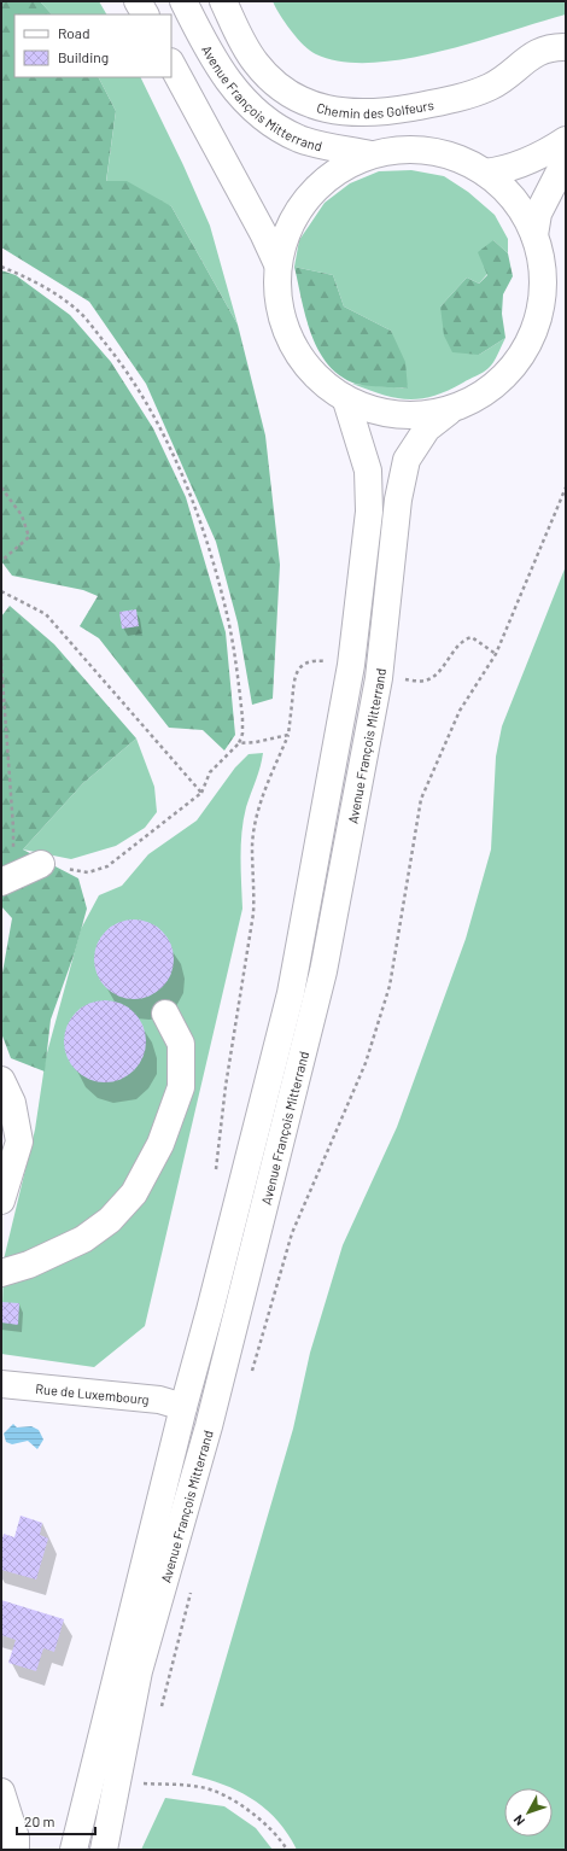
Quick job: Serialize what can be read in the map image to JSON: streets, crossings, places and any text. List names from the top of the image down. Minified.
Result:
{"streets":{"main road":["Avenue François Mitterrand","Chemin des Golfeurs","Rue de Luxembourg"]},"crossings":[["Avenue François Mitterrand","Rue de Luxembourg"]],"legend":["Road","Building"],"scale_bar":"20 m","north":"bottom left"}
